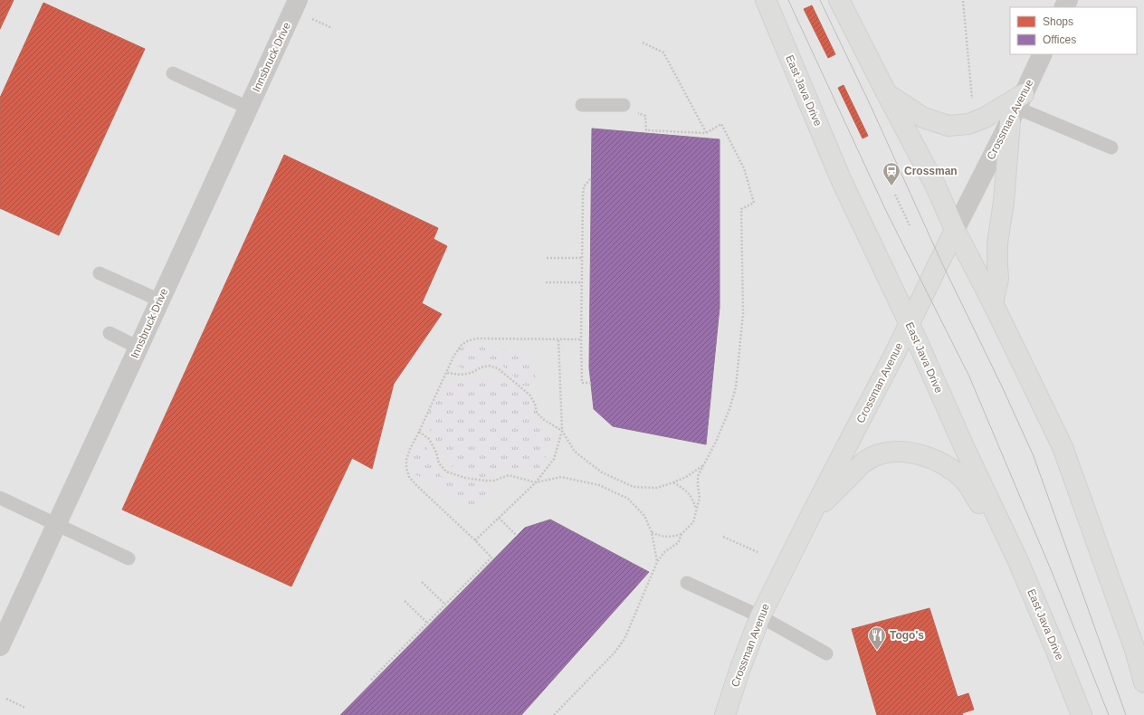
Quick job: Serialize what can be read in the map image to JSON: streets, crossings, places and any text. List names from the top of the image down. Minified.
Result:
{"streets":{"main road":["East Java Drive","Crossman Avenue"],"street":["Innsbruck Drive"]},"crossings":[["East Java Drive","Crossman Avenue"]],"places":{"station":["Crossman"],"restaurant":["Togo's"]},"legend":["Shops","Offices"]}
